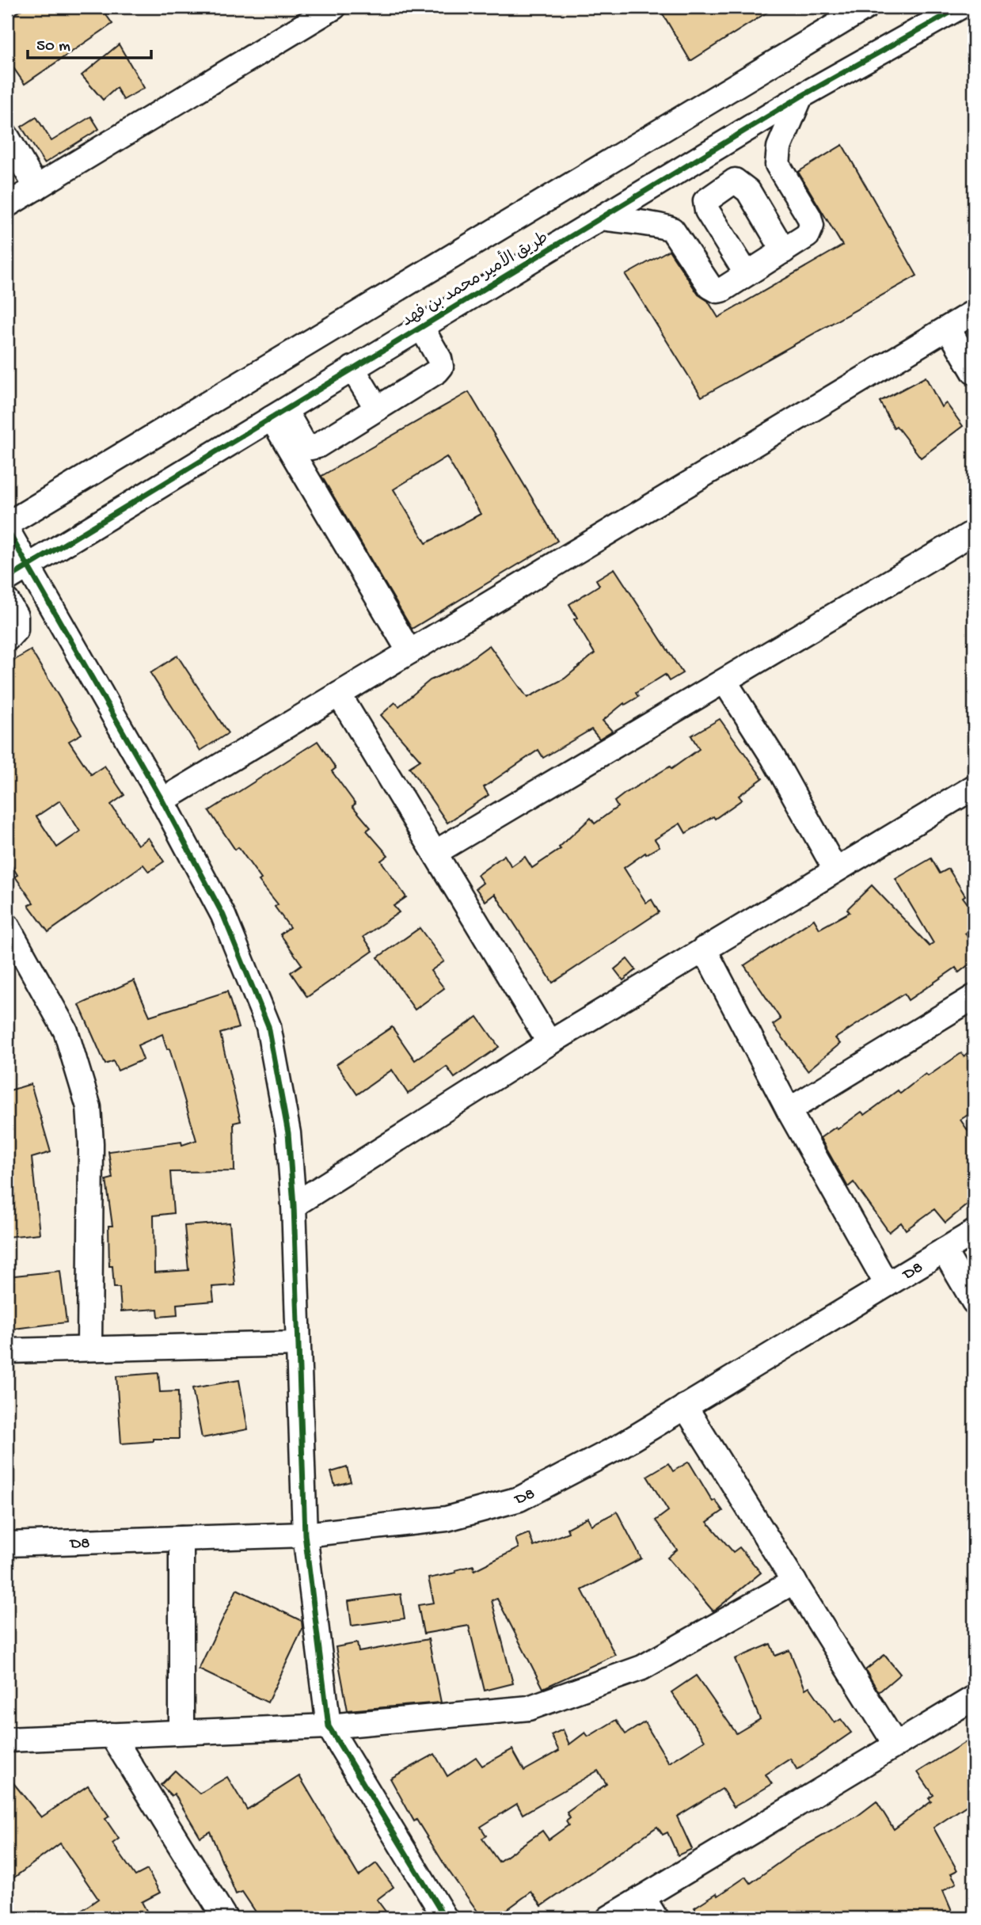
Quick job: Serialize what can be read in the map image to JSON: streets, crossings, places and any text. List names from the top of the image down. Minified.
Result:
{"streets":{"street":["طريق الأمير محمد بن فهد","D8"]},"scale_bar":"50 m"}
